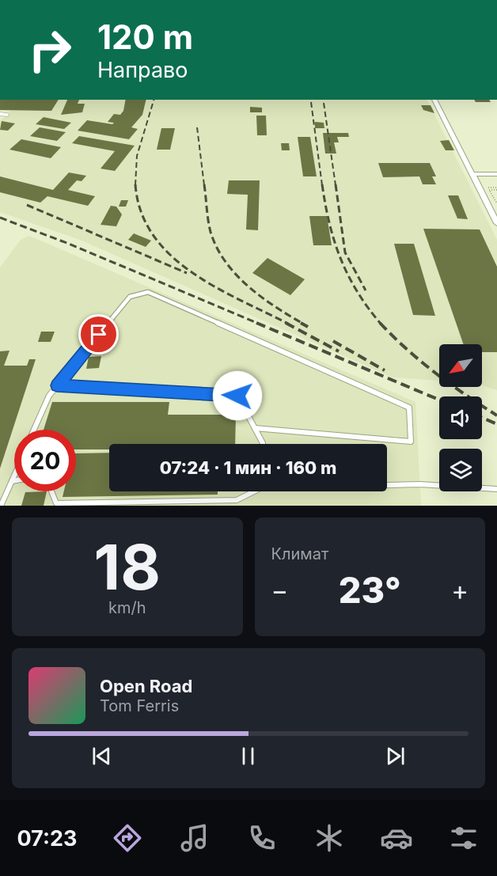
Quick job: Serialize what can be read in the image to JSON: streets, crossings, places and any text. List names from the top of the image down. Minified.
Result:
{"north":"bottom left","page":{"turn":["120 m","Направо"],"limit":"20","trip":"07:24 · 1 мин · 160 m","tile":[["18","km/h"],"Климат"],"heat":["−","23°","+"],"song":["Open Road","Tom Ferris"],"tabs":"07:23"}}
